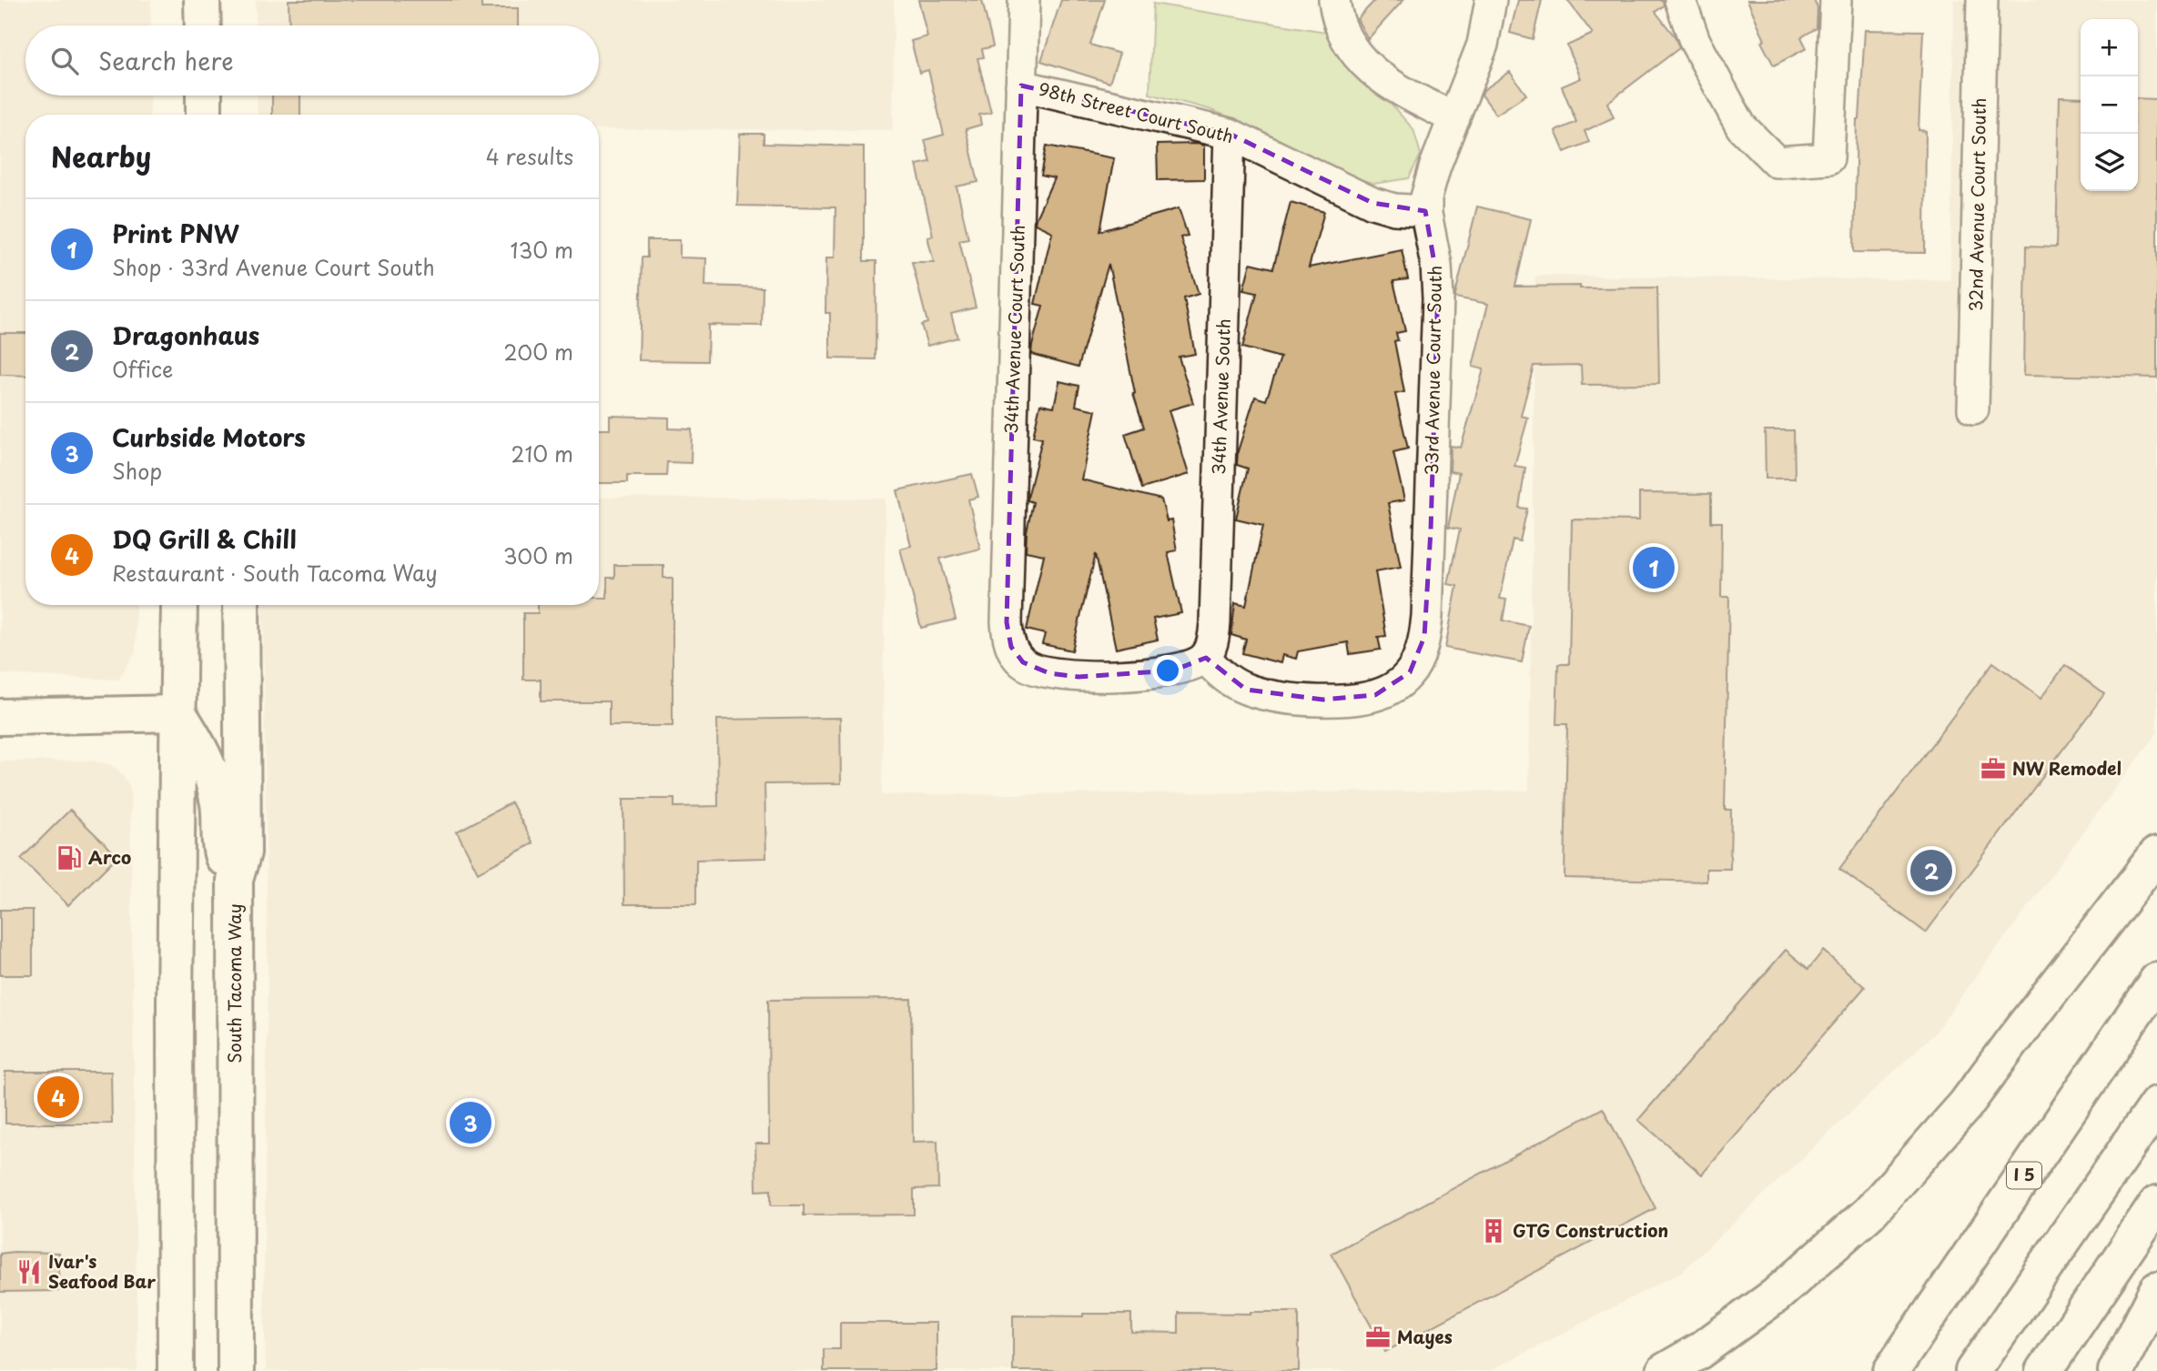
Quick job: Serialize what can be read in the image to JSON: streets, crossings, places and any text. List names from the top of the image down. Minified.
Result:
{"streets":{"main road":["South Tacoma Way","I 5"],"street":["98th Street Court South","32nd Avenue Court South","34th Avenue Court South","33rd Avenue Court South","34th Avenue South"]},"crossings":[["98th Street Court South","34th Avenue Court South"],["98th Street Court South","33rd Avenue Court South"],["98th Street Court South","34th Avenue South"],["34th Avenue Court South","33rd Avenue Court South"],["34th Avenue Court South","34th Avenue South"],["33rd Avenue Court South","34th Avenue South"]],"places":{"office":["NW Remodel","Mayes"],"fuel station":["Arco"],"building":["GTG Construction"],"restaurant":["Ivar's Seafood Bar"]},"page":{"map_buttons":["+","−"],"search":"Search here","heading":["Nearby","4 results"],"list":[{"mark":"1","name":"Print PNW","note":"Shop · 33rd Avenue Court South","value":"130 m"},{"mark":"2","name":"Dragonhaus","note":"Office","value":"200 m"},{"mark":"3","name":"Curbside Motors","note":"Shop","value":"210 m"},{"mark":"4","name":"DQ Grill & Chill","note":"Restaurant · South Tacoma Way","value":"300 m"}],"pins":["1","2","4","3"]}}
